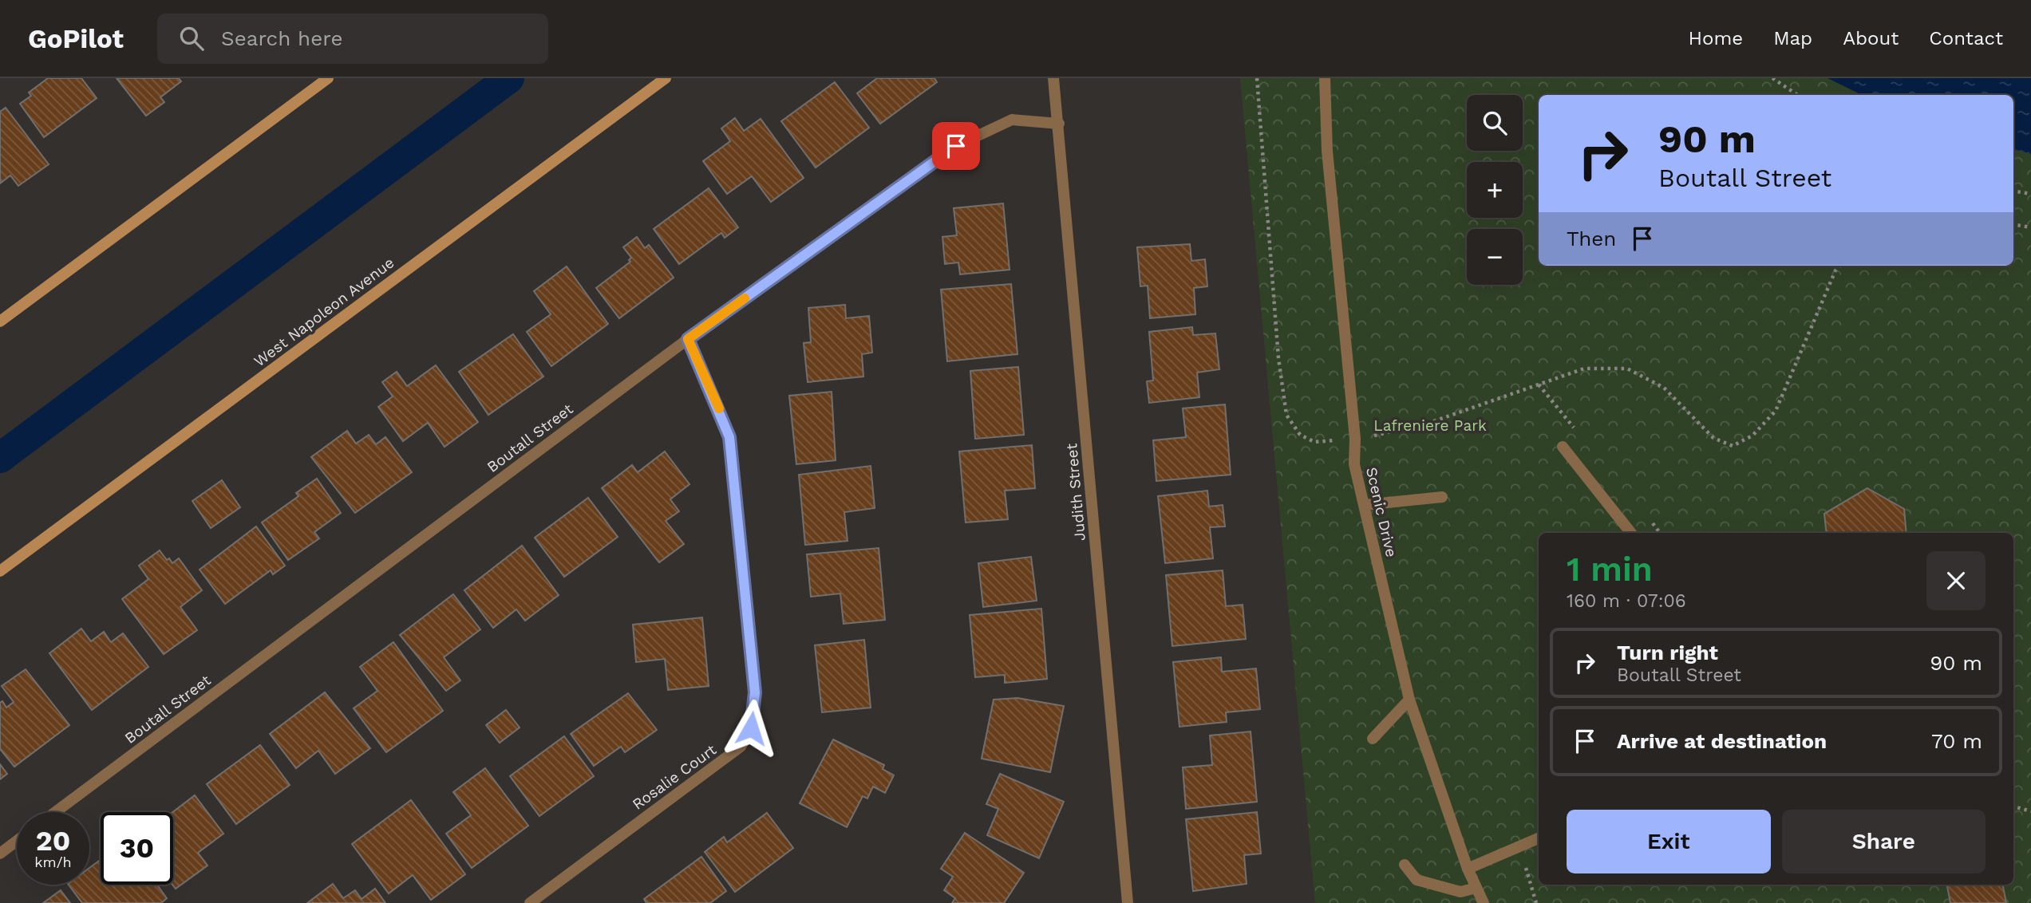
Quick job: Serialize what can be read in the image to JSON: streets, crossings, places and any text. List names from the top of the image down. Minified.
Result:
{"streets":{"main road":["West Napoleon Avenue"],"street":["Boutall Street","Judith Street","Scenic Drive","Rosalie Court"]},"crossings":[["Boutall Street","Judith Street"],["Boutall Street","Rosalie Court"]],"parks":["Lafreniere Park"],"page":{"header":"GoPilot","search":"Search here","nav":["Home","Map","About","Contact"],"map_buttons":["+","−"],"turn":["90 m","Boutall Street"],"then":"Then","heading":["1 min","160 m · 07:06"],"list":[{"name":"Turn right","note":"Boutall Street","value":"90 m"},{"name":"Arrive at destination","value":"70 m"}],"buttons":["Exit","Share"],"speed":"20 km/h","limit":"30"}}
